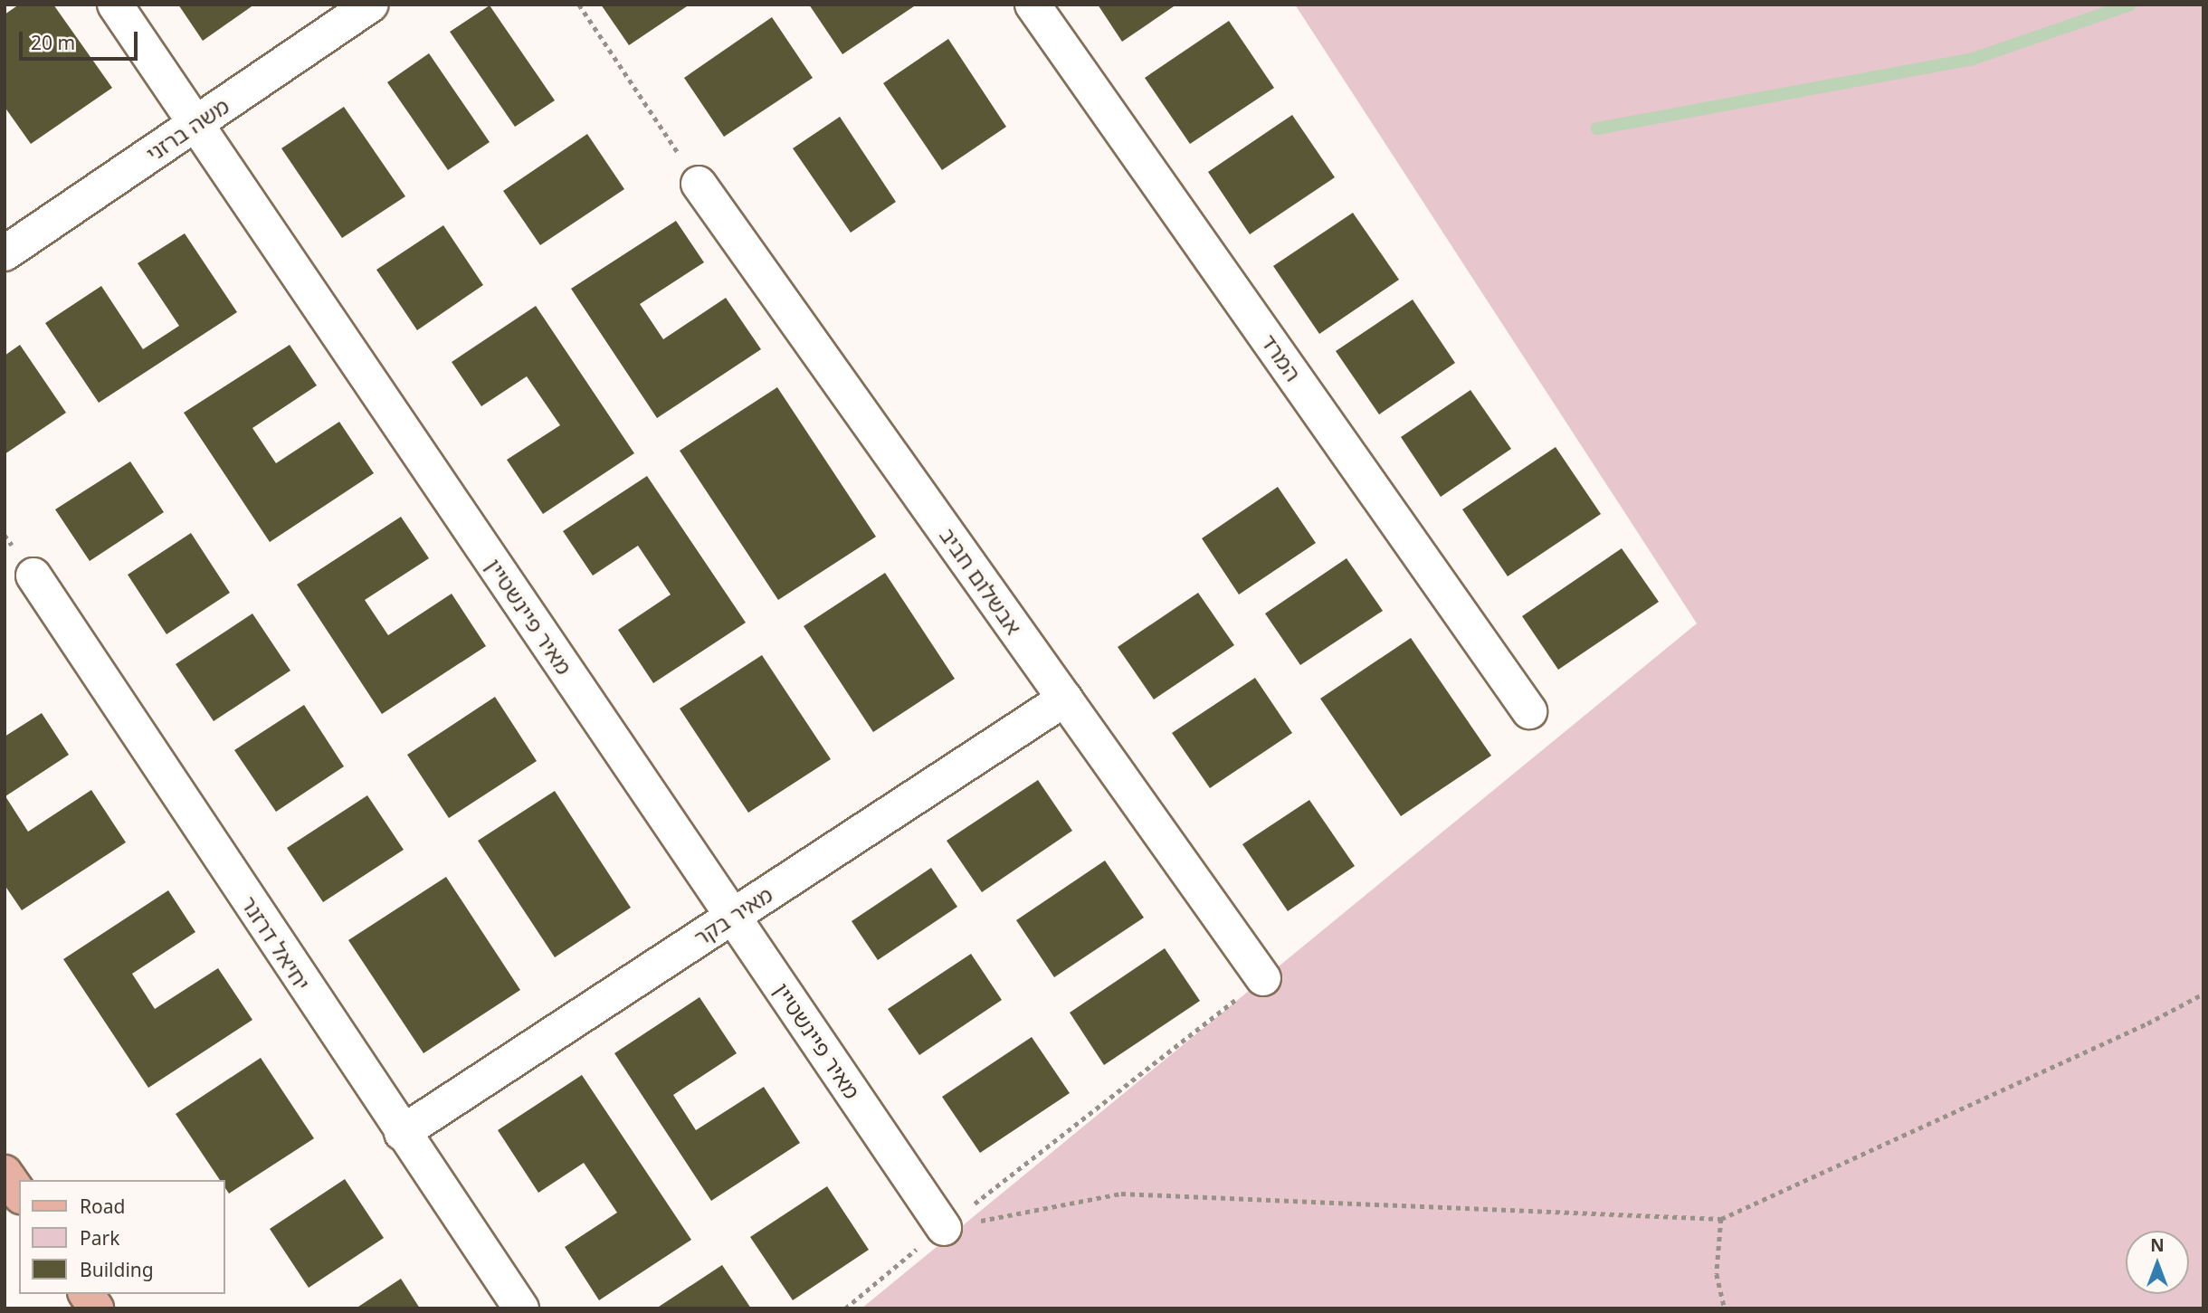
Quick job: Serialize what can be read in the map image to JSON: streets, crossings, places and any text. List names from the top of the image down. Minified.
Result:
{"streets":{"street":["משה ברזני","המרד","אבשלום חביב","מאיר פיינשטיין","מאיר בקר","יחיאל דרזנר"]},"crossings":[["משה ברזני","מאיר פיינשטיין"],["אבשלום חביב","מאיר בקר"],["מאיר פיינשטיין","מאיר בקר"],["מאיר בקר","יחיאל דרזנר"]],"legend":["Road","Park","Building"],"scale_bar":"20 m","north":"top"}
